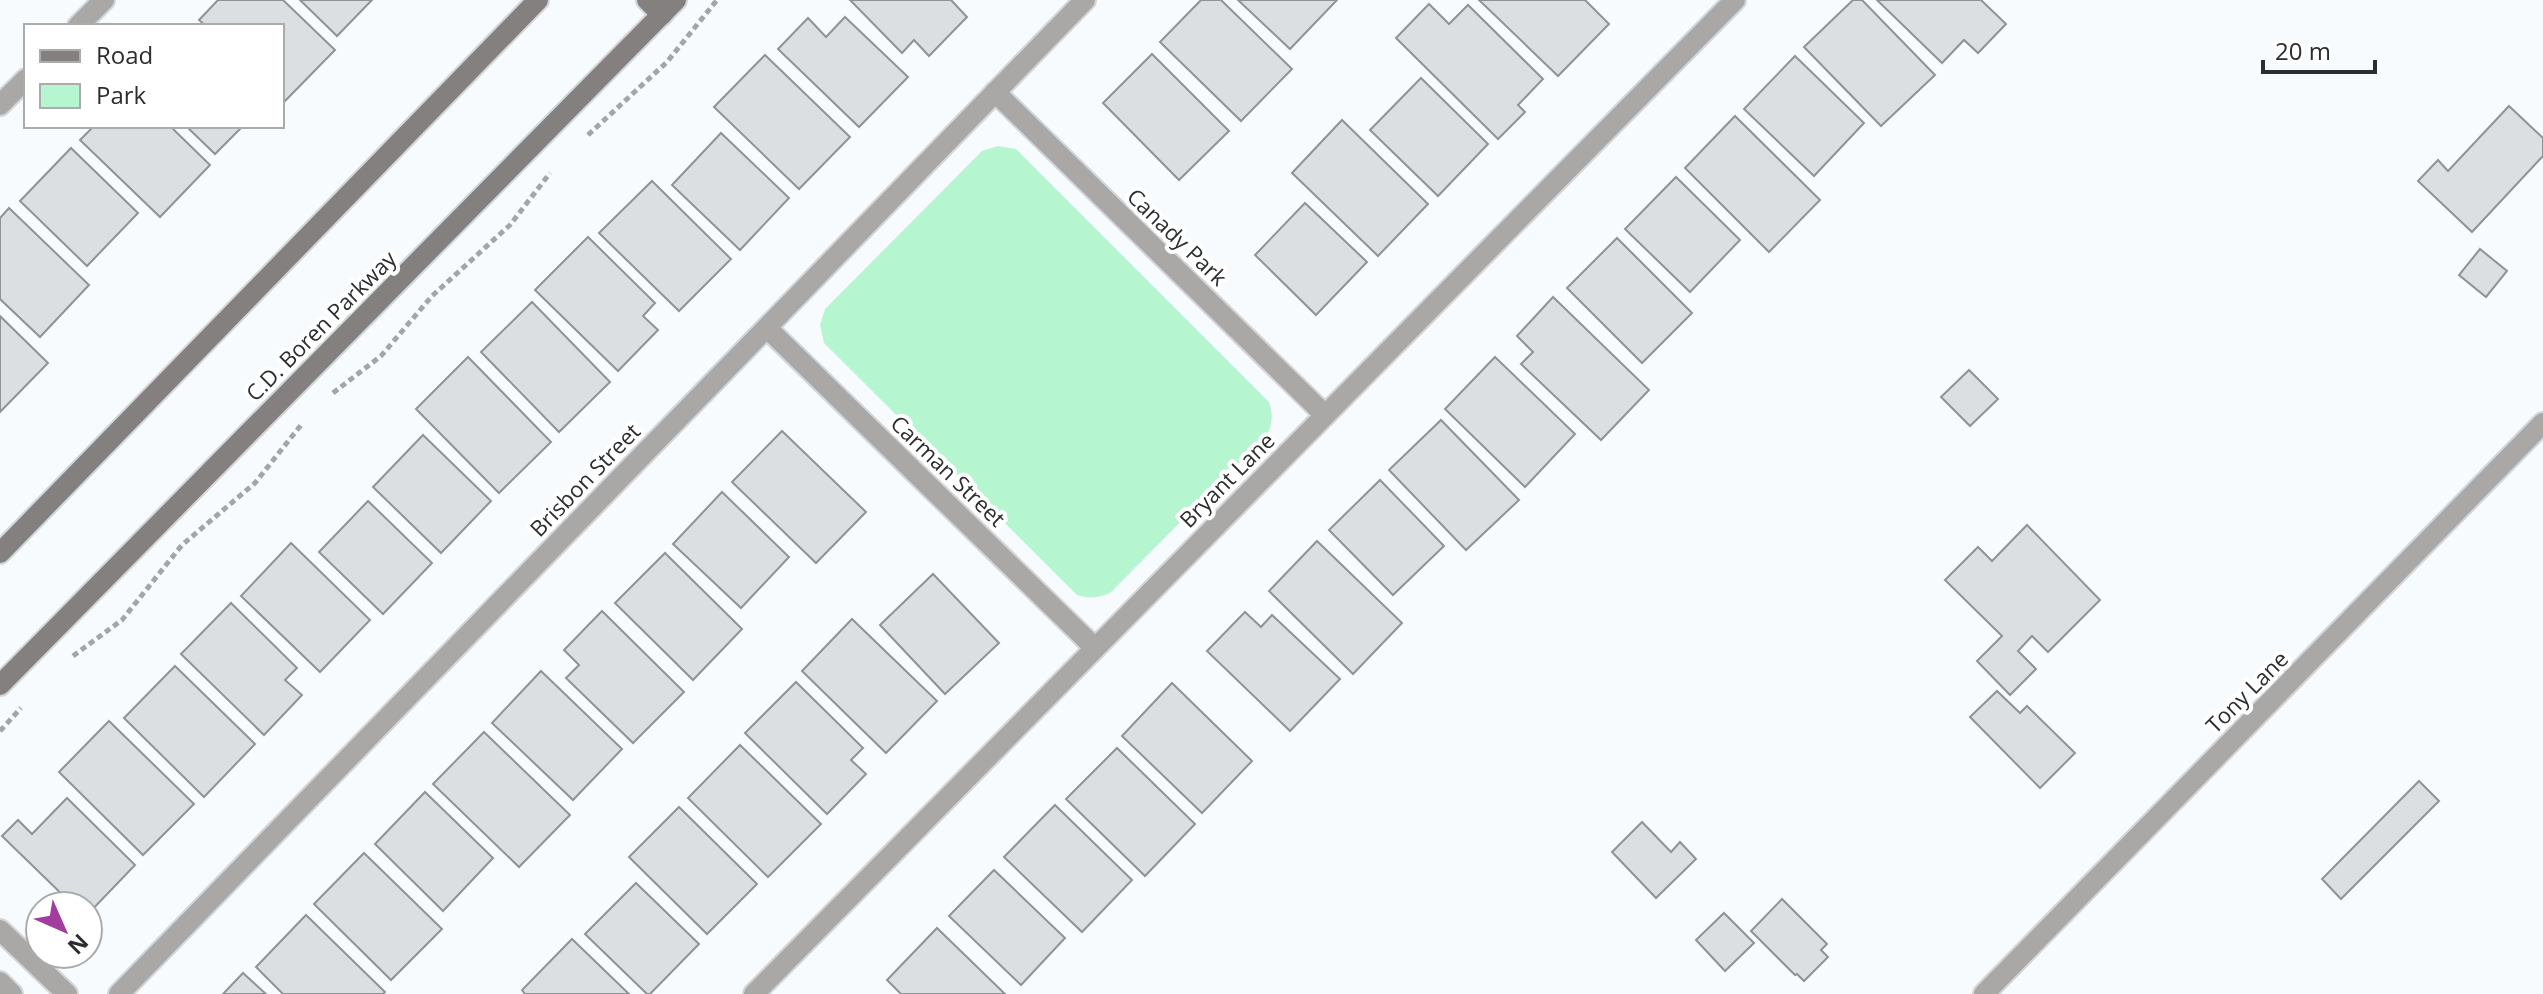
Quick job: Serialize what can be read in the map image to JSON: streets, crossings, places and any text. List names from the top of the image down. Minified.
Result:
{"streets":{"street":["Canady Park","C.D. Boren Parkway","Carman Street","Brisbon Street","Bryant Lane","Tony Lane"]},"crossings":[["Canady Park","Brisbon Street"],["Canady Park","Bryant Lane"],["Carman Street","Brisbon Street"],["Carman Street","Bryant Lane"]],"legend":["Road","Park"],"scale_bar":"20 m","north":"bottom right"}
